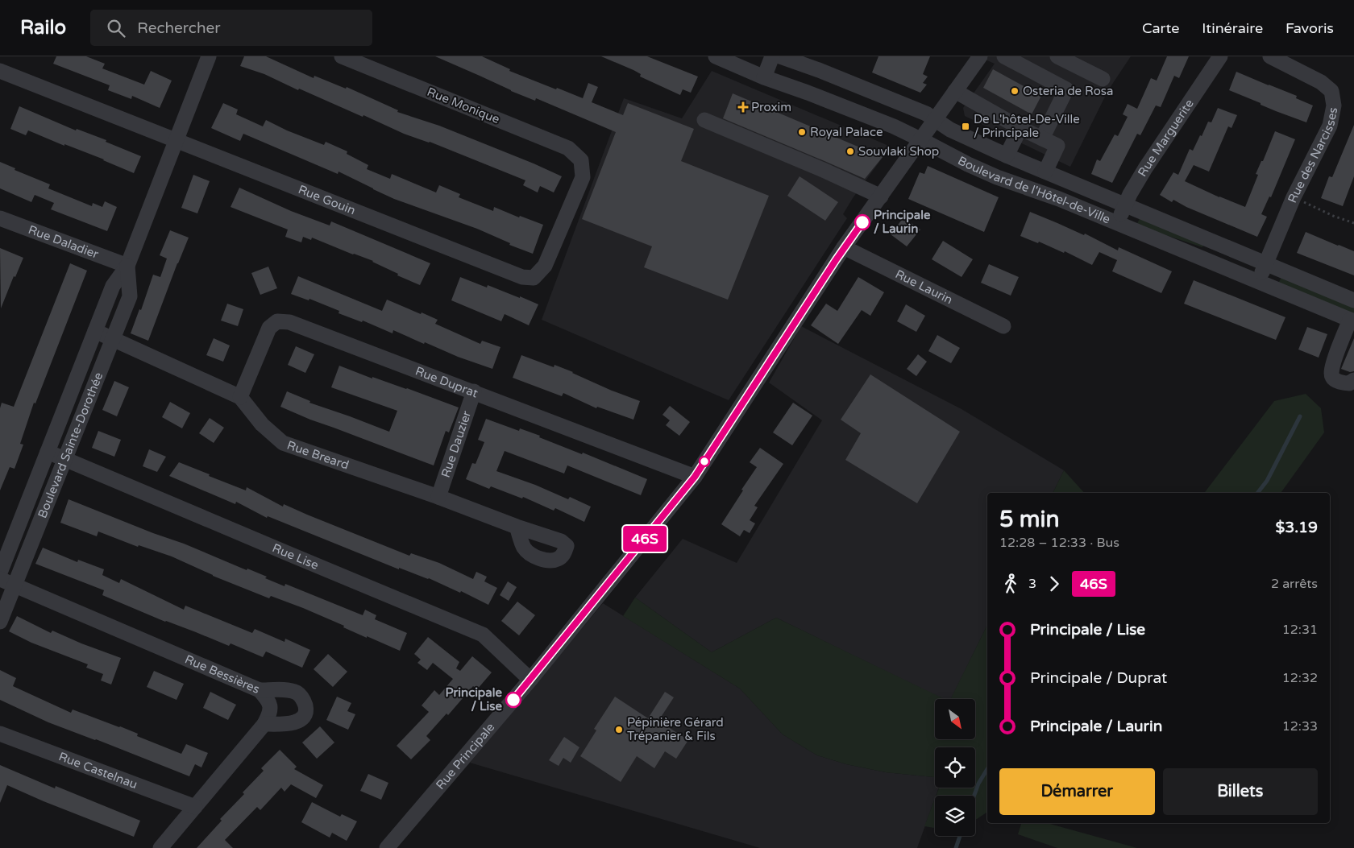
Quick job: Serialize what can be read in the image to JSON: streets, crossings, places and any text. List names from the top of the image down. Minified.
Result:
{"streets":{"street":["Rue Monique","Rue Marguerite","Rue des Narcisses","Boulevard de l'Hôtel-de-Ville","Rue Gouin","Rue Daladier","Rue Laurin","Rue Duprat","Rue Dauzier","Boulevard Sainte-Dorothée","Rue Breard","Rue Lise","Rue Bessières","Rue Principale","Rue Castelnau"]},"crossings":[["Rue Monique","Rue Gouin"],["Rue Marguerite","Boulevard de l'Hôtel-de-Ville"],["Rue des Narcisses","Boulevard de l'Hôtel-de-Ville"],["Boulevard de l'Hôtel-de-Ville","Rue Principale"],["Rue Gouin","Boulevard Sainte-Dorothée"],["Rue Daladier","Boulevard Sainte-Dorothée"],["Rue Laurin","Rue Principale"],["Rue Duprat","Rue Dauzier"],["Rue Duprat","Rue Breard"],["Rue Duprat","Rue Principale"],["Rue Dauzier","Rue Breard"],["Boulevard Sainte-Dorothée","Rue Breard"],["Boulevard Sainte-Dorothée","Rue Lise"],["Boulevard Sainte-Dorothée","Rue Bessières"],["Rue Lise","Rue Principale"],["Rue Bessières","Rue Castelnau"]],"places":{"other":["Osteria de Rosa","Royal Palace","Souvlaki Shop","Principale / Laurin","Principale / Lise","Pépinière Gérard Trépanier & Fils"],"health":["Proxim"],"transit":["De L'hôtel-De-Ville / Principale"]},"lines":["bus line 46S"],"north":"bottom right","page":{"header":"Railo","search":"Rechercher","nav":["Carte","Itinéraire","Favoris"],"on_map":"46S","heading":["5 min","12:28 – 12:33 · Bus","$3.19"],"legs":["3","46S","2 arrêts"],"list":[{"name":"Principale / Lise","value":"12:31"},{"name":"Principale / Duprat","value":"12:32"},{"name":"Principale / Laurin","value":"12:33"}],"buttons":["Démarrer","Billets"]}}
